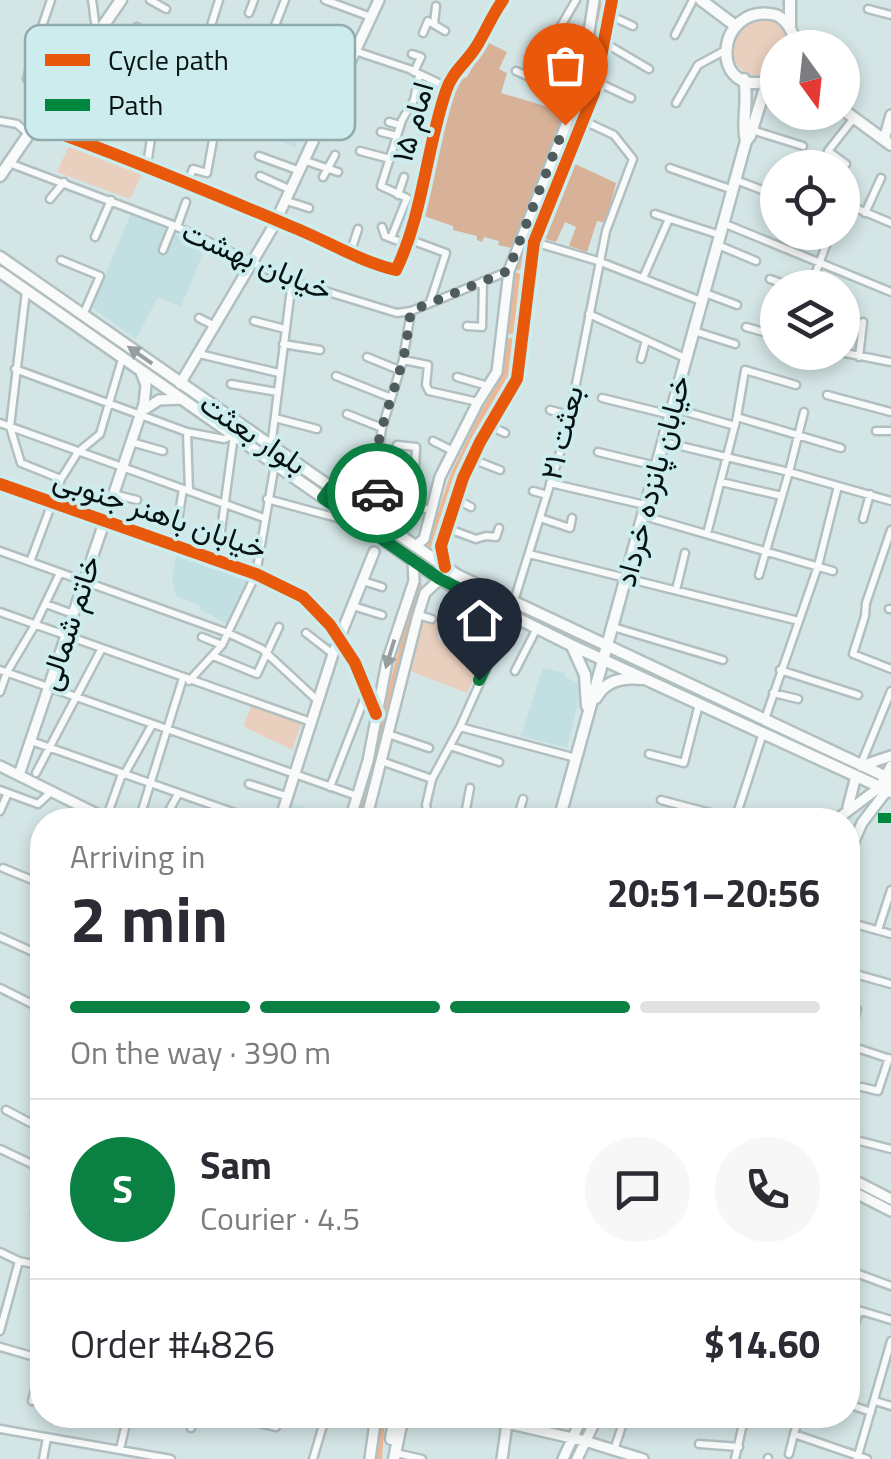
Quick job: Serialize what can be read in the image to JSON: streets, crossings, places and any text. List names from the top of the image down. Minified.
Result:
{"streets":{"main road":["بلوار بعثت","خیابان پانزده خرداد"],"street":["امام ۱۵","خیابان بهشت","بعثت ۲۱","خیابان باهنر جنوبی","خاتم شمالی"]},"crossings":[["بعثت ۲۱","بلوار بعثت"],["بلوار بعثت","خیابان پانزده خرداد"],["بلوار بعثت","خاتم شمالی"],["خیابان باهنر جنوبی","خاتم شمالی"]],"legend":["Cycle path","Path"],"north":"bottom","page":{"heading":["2 min","Arriving in","20:51–20:56"],"panel":["Sam","Courier · 4.5","Order #4826","$14.60"],"bar":"On the way · 390 m","round":"S"}}
